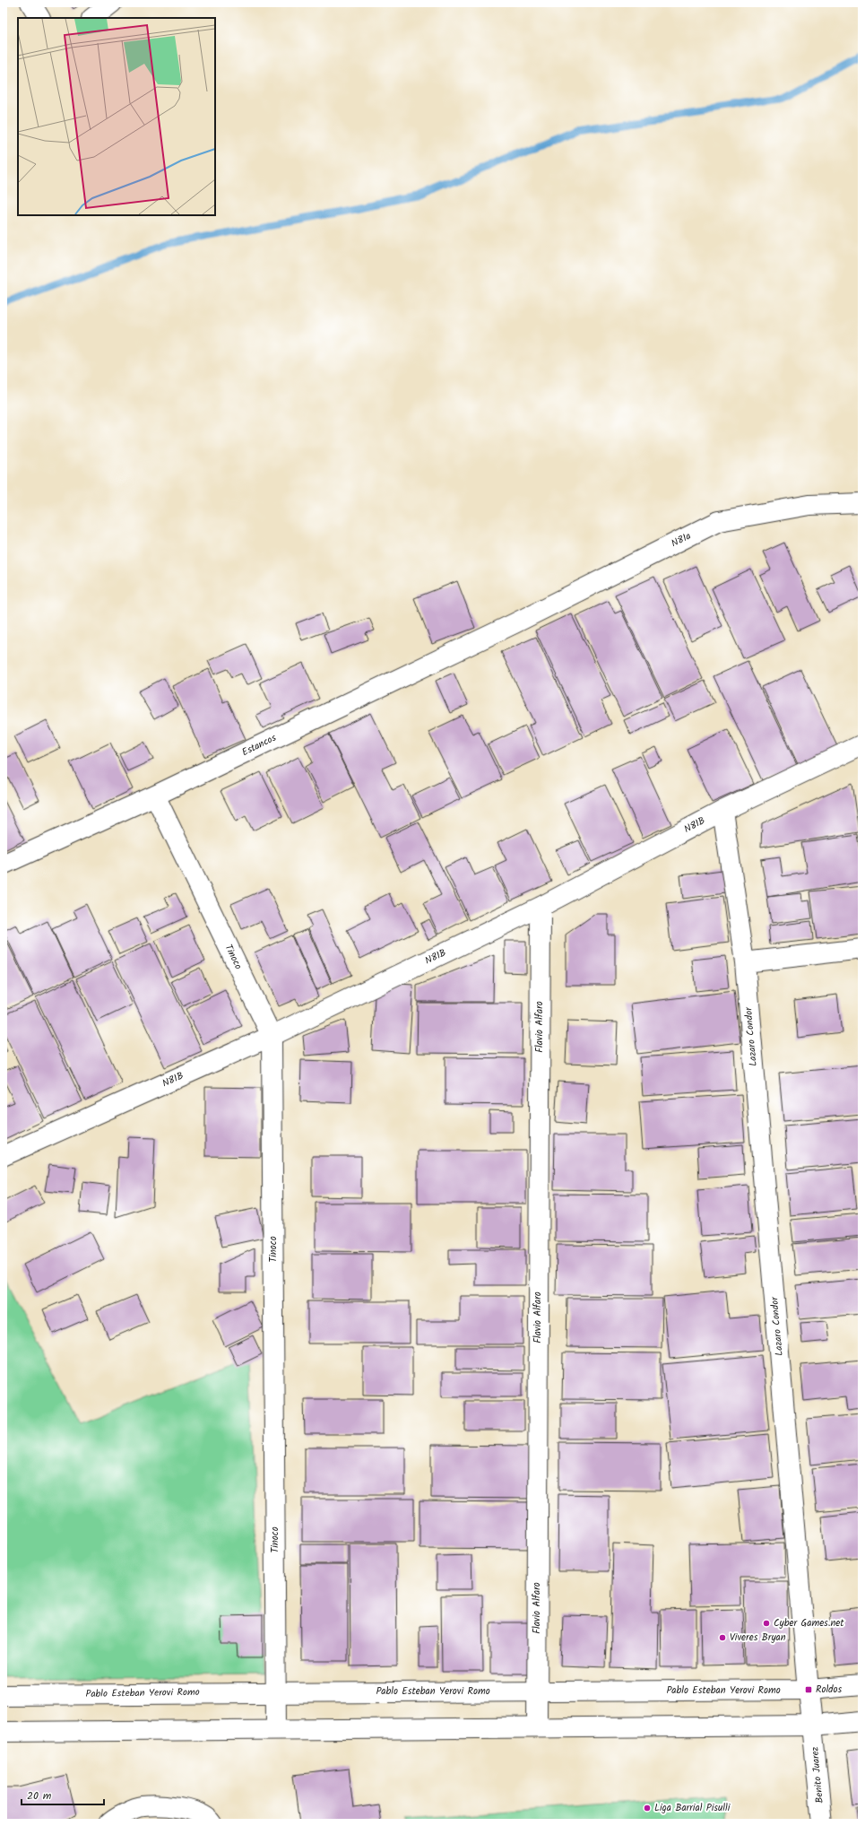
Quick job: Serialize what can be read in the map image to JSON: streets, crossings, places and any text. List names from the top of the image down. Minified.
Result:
{"streets":{"street":["N81a","Estancos","N81B","Tinoco","Flavio Alfaro","Lazaro Condor","Pablo Esteban Yerovi Romo","Benito Juarez"]},"crossings":[["N81a","Estancos"],["Estancos","Tinoco"],["N81B","Tinoco"],["N81B","Flavio Alfaro"],["N81B","Lazaro Condor"],["Tinoco","Pablo Esteban Yerovi Romo"],["Flavio Alfaro","Pablo Esteban Yerovi Romo"],["Lazaro Condor","Pablo Esteban Yerovi Romo"],["Lazaro Condor","Benito Juarez"]],"places":{"other":["Cyber Games.net","Viveres Bryan","Liga Barrial Pisulli"],"transit":["Roldos"]},"scale_bar":"20 m"}
